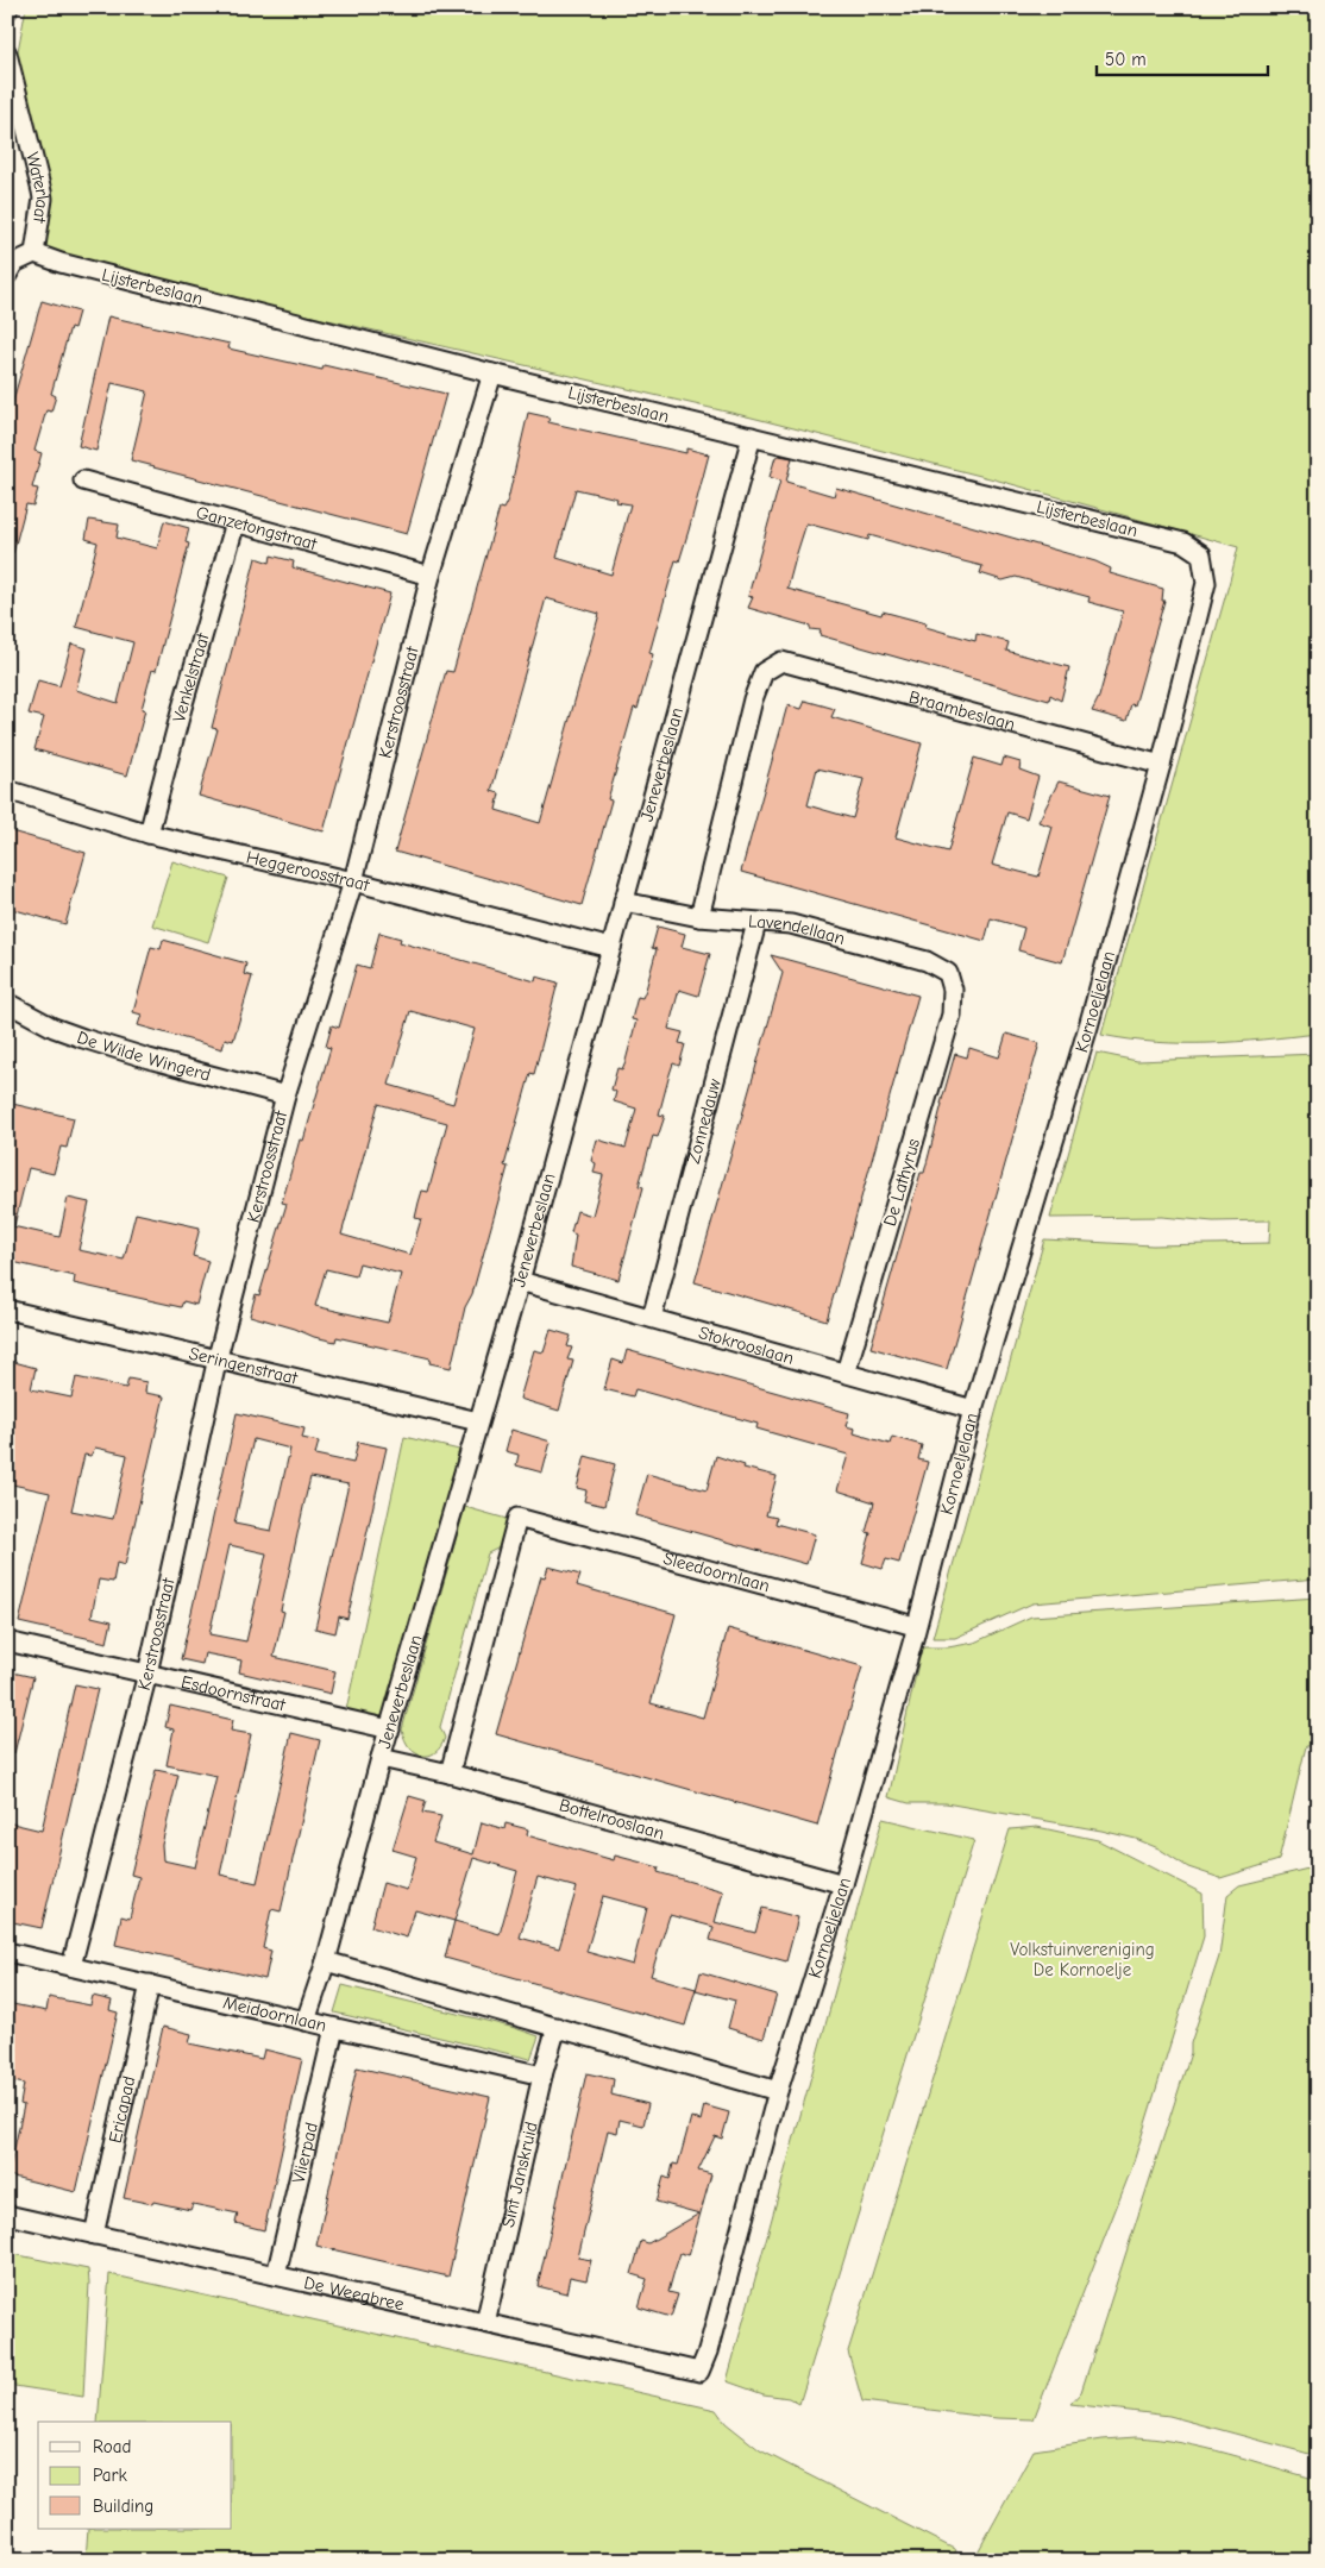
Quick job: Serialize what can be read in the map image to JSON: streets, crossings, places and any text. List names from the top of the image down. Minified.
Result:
{"streets":{"street":["Waterlaat","Lijsterbeslaan","Ganzetongstraat","Venkelstraat","Kerstroosstraat","Braambeslaan","Jeneverbeslaan","Heggeroosstraat","Lavendellaan","Kornoeljelaan","De Wilde Wingerd","Zonnedauw","De Lathyrus","Stokrooslaan","Seringenstraat","Sleedoornlaan","Esdoornstraat","Bottelrooslaan","Meidoornlaan","Ericapad","Vlierpad","Sint Janskruid","De Weegbree"]},"crossings":[["Waterlaat","Lijsterbeslaan"],["Lijsterbeslaan","Kerstroosstraat"],["Lijsterbeslaan","Jeneverbeslaan"],["Lijsterbeslaan","Kornoeljelaan"],["Ganzetongstraat","Venkelstraat"],["Ganzetongstraat","Kerstroosstraat"],["Venkelstraat","Heggeroosstraat"],["Kerstroosstraat","Heggeroosstraat"],["Kerstroosstraat","De Wilde Wingerd"],["Kerstroosstraat","Seringenstraat"],["Kerstroosstraat","Esdoornstraat"],["Kerstroosstraat","Meidoornlaan"],["Braambeslaan","Lavendellaan"],["Braambeslaan","Kornoeljelaan"],["Jeneverbeslaan","Heggeroosstraat"],["Jeneverbeslaan","Lavendellaan"],["Jeneverbeslaan","Stokrooslaan"],["Jeneverbeslaan","Seringenstraat"],["Jeneverbeslaan","Esdoornstraat"],["Jeneverbeslaan","Bottelrooslaan"],["Jeneverbeslaan","Meidoornlaan"],["Lavendellaan","Zonnedauw"],["Lavendellaan","De Lathyrus"],["Kornoeljelaan","Stokrooslaan"],["Kornoeljelaan","Sleedoornlaan"],["Kornoeljelaan","Bottelrooslaan"],["Kornoeljelaan","De Weegbree"],["Zonnedauw","Stokrooslaan"],["De Lathyrus","Stokrooslaan"],["Sleedoornlaan","Bottelrooslaan"],["Meidoornlaan","Ericapad"],["Meidoornlaan","Vlierpad"],["Meidoornlaan","Sint Janskruid"],["Ericapad","De Weegbree"],["Vlierpad","De Weegbree"],["Sint Janskruid","De Weegbree"]],"parks":["Volkstuinvereniging De Kornoelje"],"legend":["Road","Park","Building"],"scale_bar":"50 m"}
